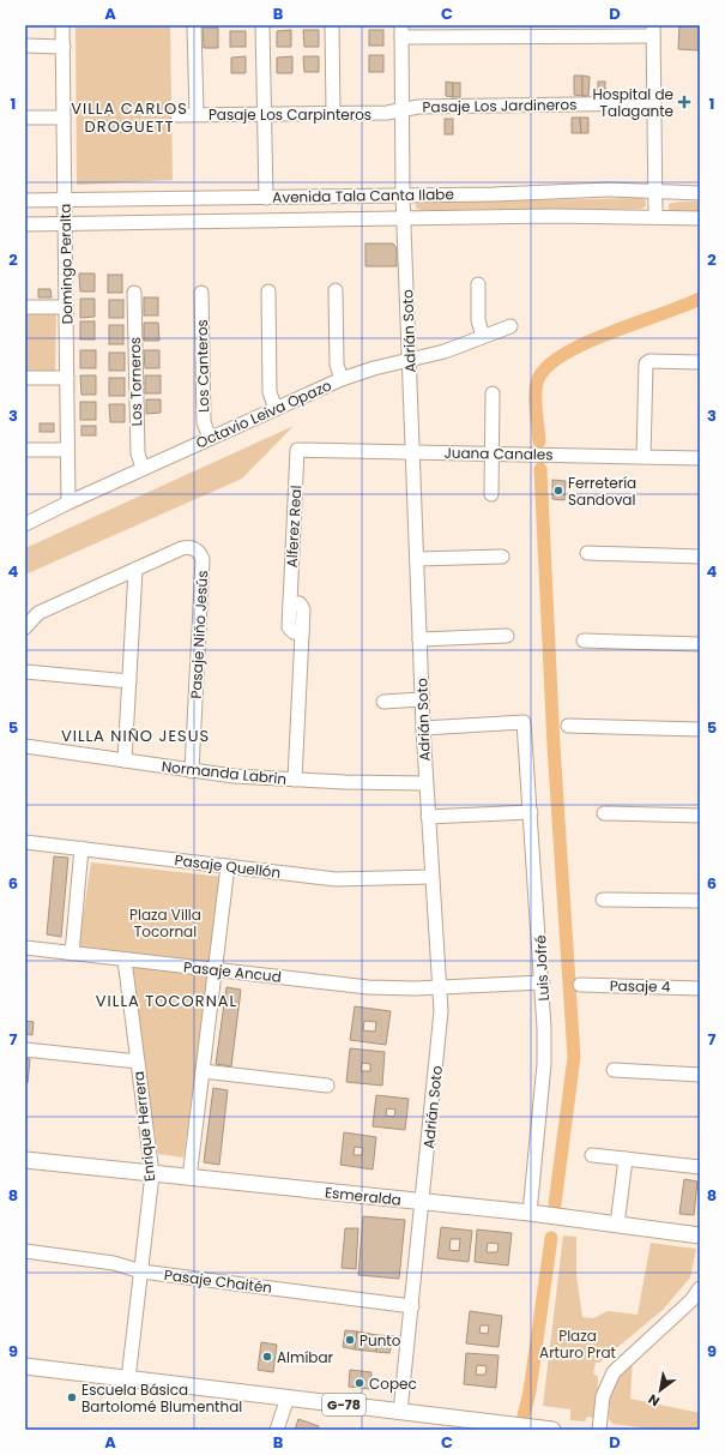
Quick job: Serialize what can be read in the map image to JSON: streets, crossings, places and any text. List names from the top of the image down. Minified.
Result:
{"streets":{"main road":["Esmeralda","G-78"],"street":["Pasaje Los Jardineros","Pasaje Los Carpinteros","Avenida Tala Canta Ilabe","Domingo Peralta","Adrián Soto","Los Canteros","Los Torneros","Octavio Leiva Opazo","Juana Canales","Alferez Real","Pasaje Niño Jesús","Normanda Labrin","Pasaje Quellón","Luis Jofré","Pasaje Ancud","Pasaje 4","Enrique Herrera","Pasaje Chaitén"]},"crossings":[["Pasaje Los Jardineros","Pasaje Los Carpinteros"],["Pasaje Los Jardineros","Adrián Soto"],["Pasaje Los Carpinteros","Adrián Soto"],["Avenida Tala Canta Ilabe","Domingo Peralta"],["Avenida Tala Canta Ilabe","Adrián Soto"],["Domingo Peralta","Octavio Leiva Opazo"],["Adrián Soto","Octavio Leiva Opazo"],["Adrián Soto","Juana Canales"],["Adrián Soto","Normanda Labrin"],["Adrián Soto","Pasaje Quellón"],["Adrián Soto","Luis Jofré"],["Adrián Soto","Pasaje Ancud"],["Adrián Soto","Esmeralda"],["Adrián Soto","Pasaje Chaitén"],["Adrián Soto","G-78"],["Los Canteros","Octavio Leiva Opazo"],["Los Torneros","Octavio Leiva Opazo"],["Juana Canales","Alferez Real"],["Alferez Real","Normanda Labrin"],["Pasaje Niño Jesús","Normanda Labrin"],["Luis Jofré","Pasaje Ancud"],["Luis Jofré","Esmeralda"],["Pasaje Ancud","Enrique Herrera"],["Enrique Herrera","Esmeralda"],["Enrique Herrera","Pasaje Chaitén"],["Enrique Herrera","G-78"]],"districts":["VILLA CARLOS DROGUETT","VILLA NIÑO JESUS","VILLA TOCORNAL"],"parks":["Plaza Villa Tocornal","Plaza Arturo Prat"],"places":{"health":["Hospital de Talagante"],"other":["Ferretería Sandoval","Punto","Almíbar","Copec","Escuela Básica Bartolomé Blumenthal"]},"north":"bottom left","grid":{"columns":["A","B","C","D"],"rows":["1","2","3","4","5","6","7","8","9"]}}
